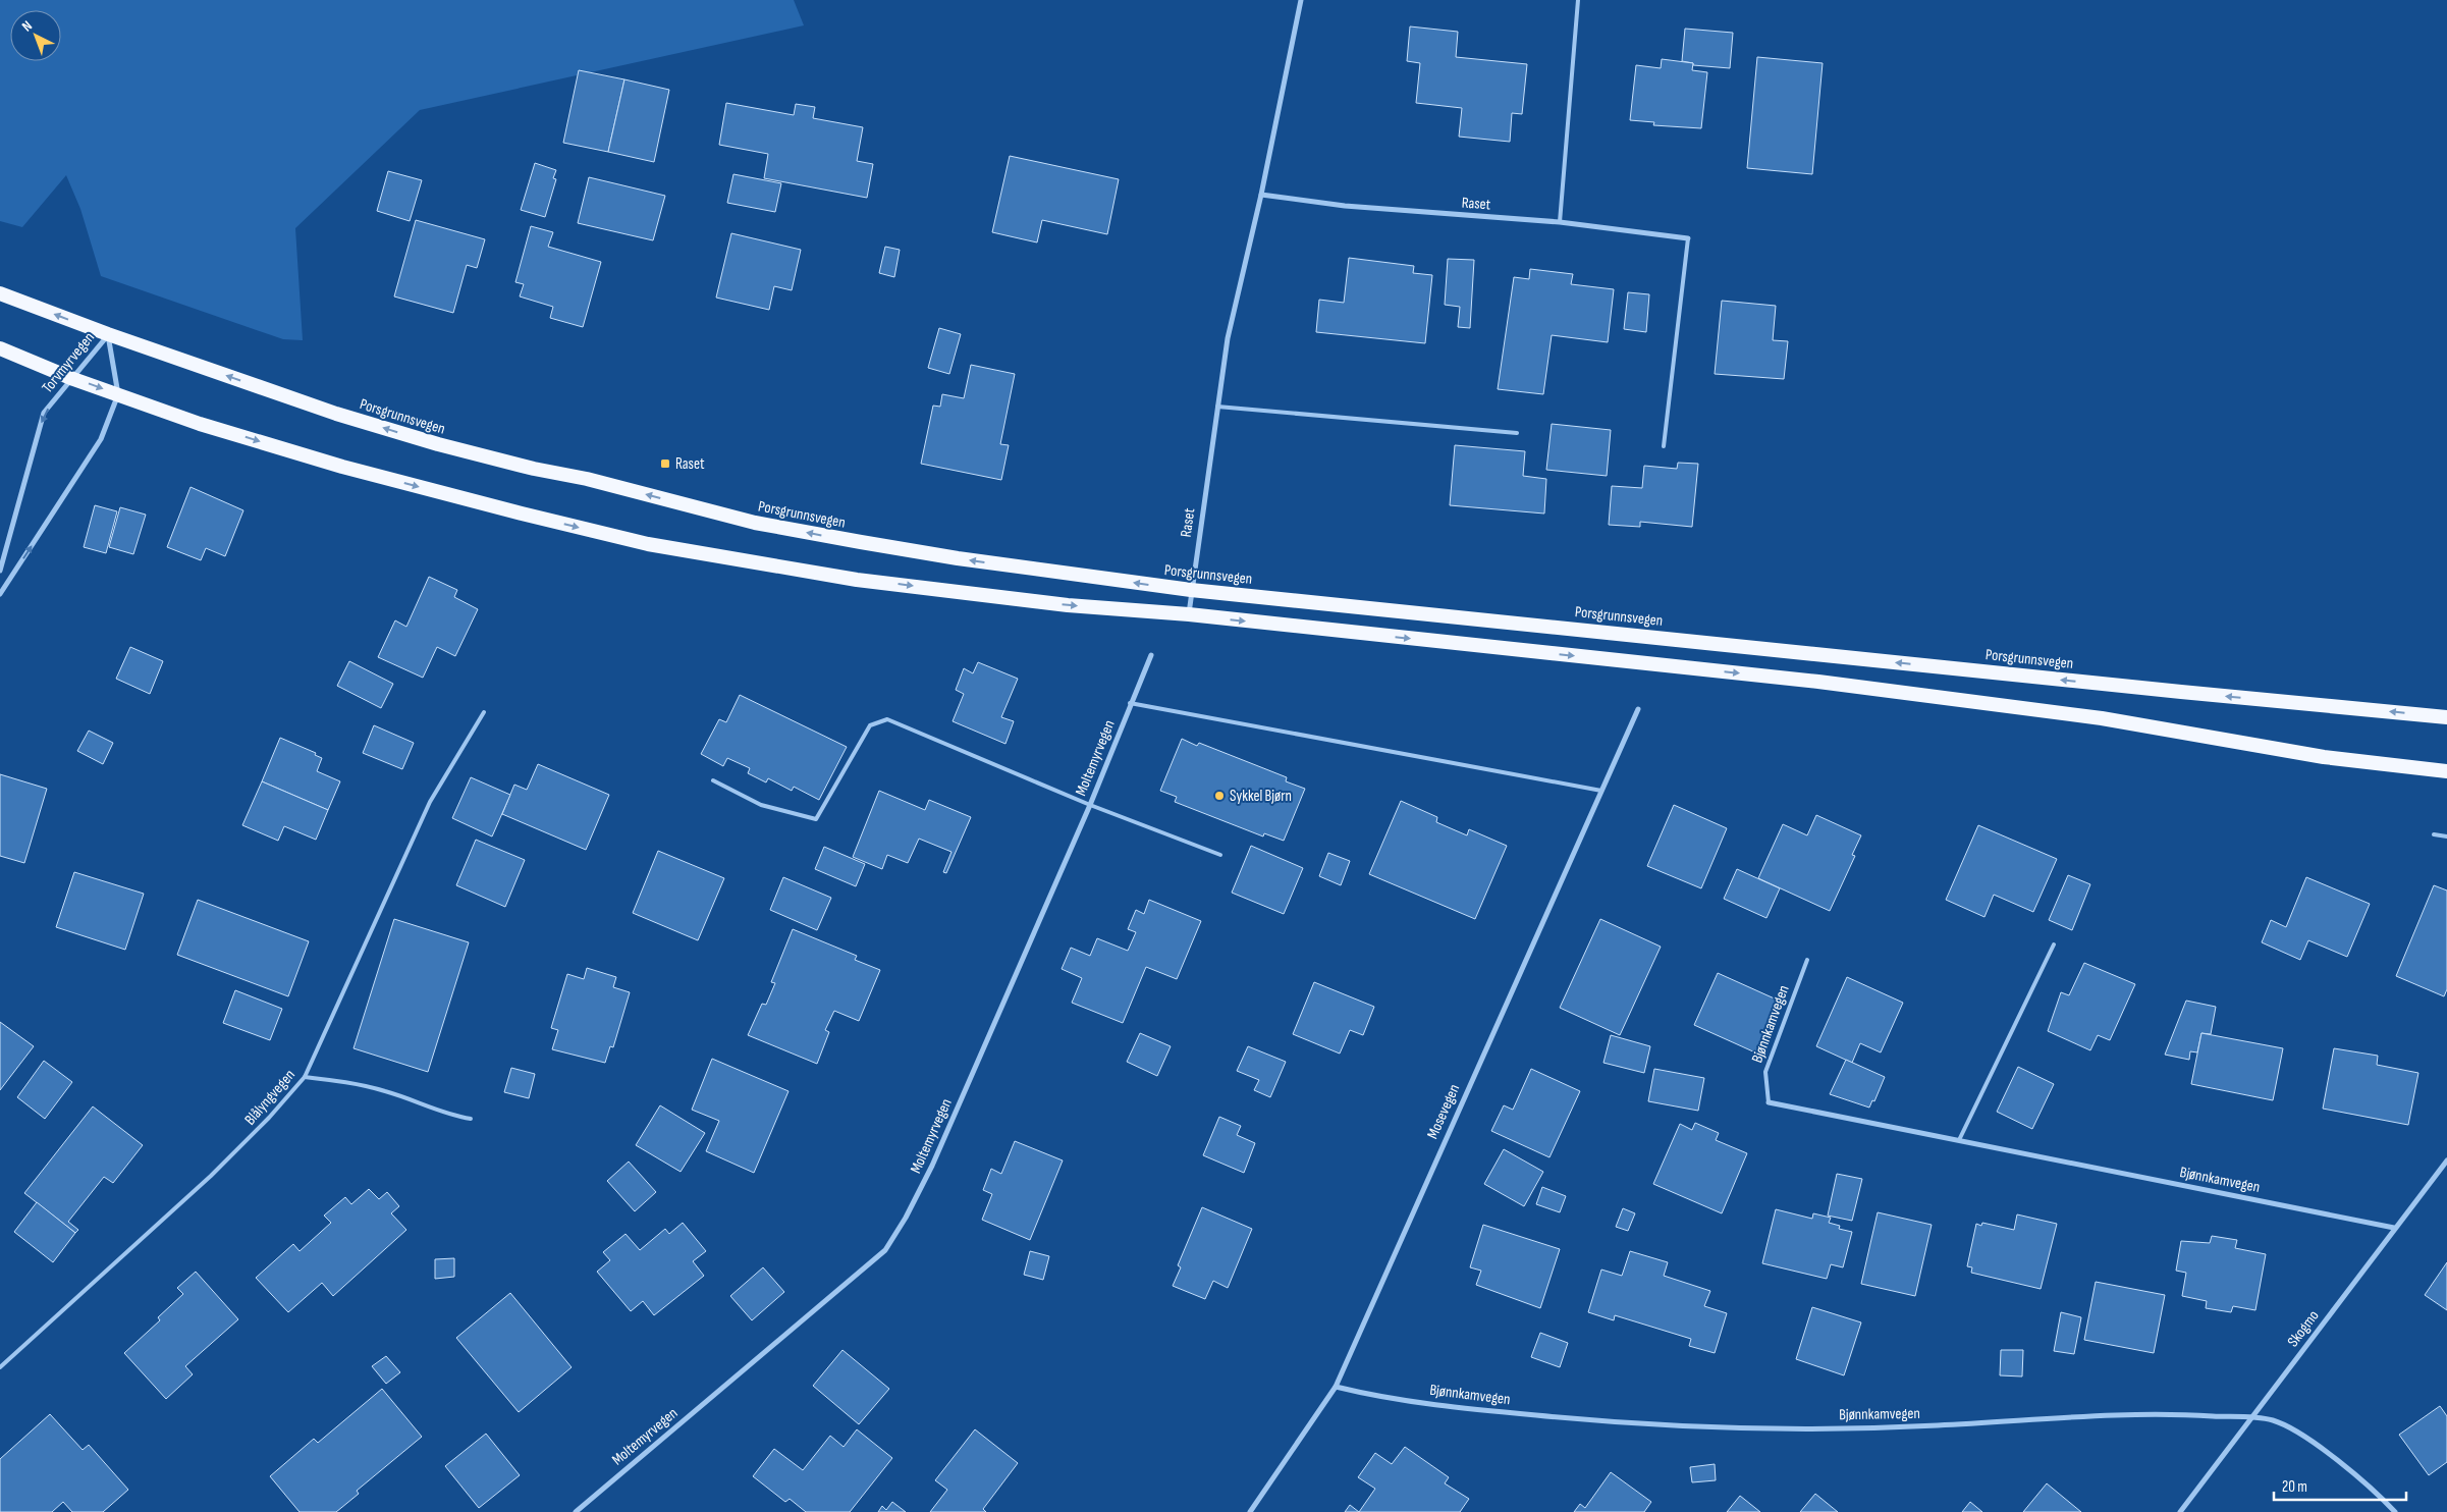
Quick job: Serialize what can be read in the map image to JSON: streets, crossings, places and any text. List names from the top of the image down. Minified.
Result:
{"streets":{"highway":["Porsgrunnsvegen"],"street":["Raset","Torvmyrvegen","Moltemyrvegen","Bjønnkamvegen","Mosevegen","Skogmo"],"lane":["Blålyngvegen"]},"crossings":[["Raset","Porsgrunnsvegen"],["Torvmyrvegen","Porsgrunnsvegen"],["Bjønnkamvegen","Mosevegen"],["Bjønnkamvegen","Skogmo"]],"places":{"transit":["Raset"],"other":["Sykkel Bjørn"]},"scale_bar":"20 m","north":"top left"}
